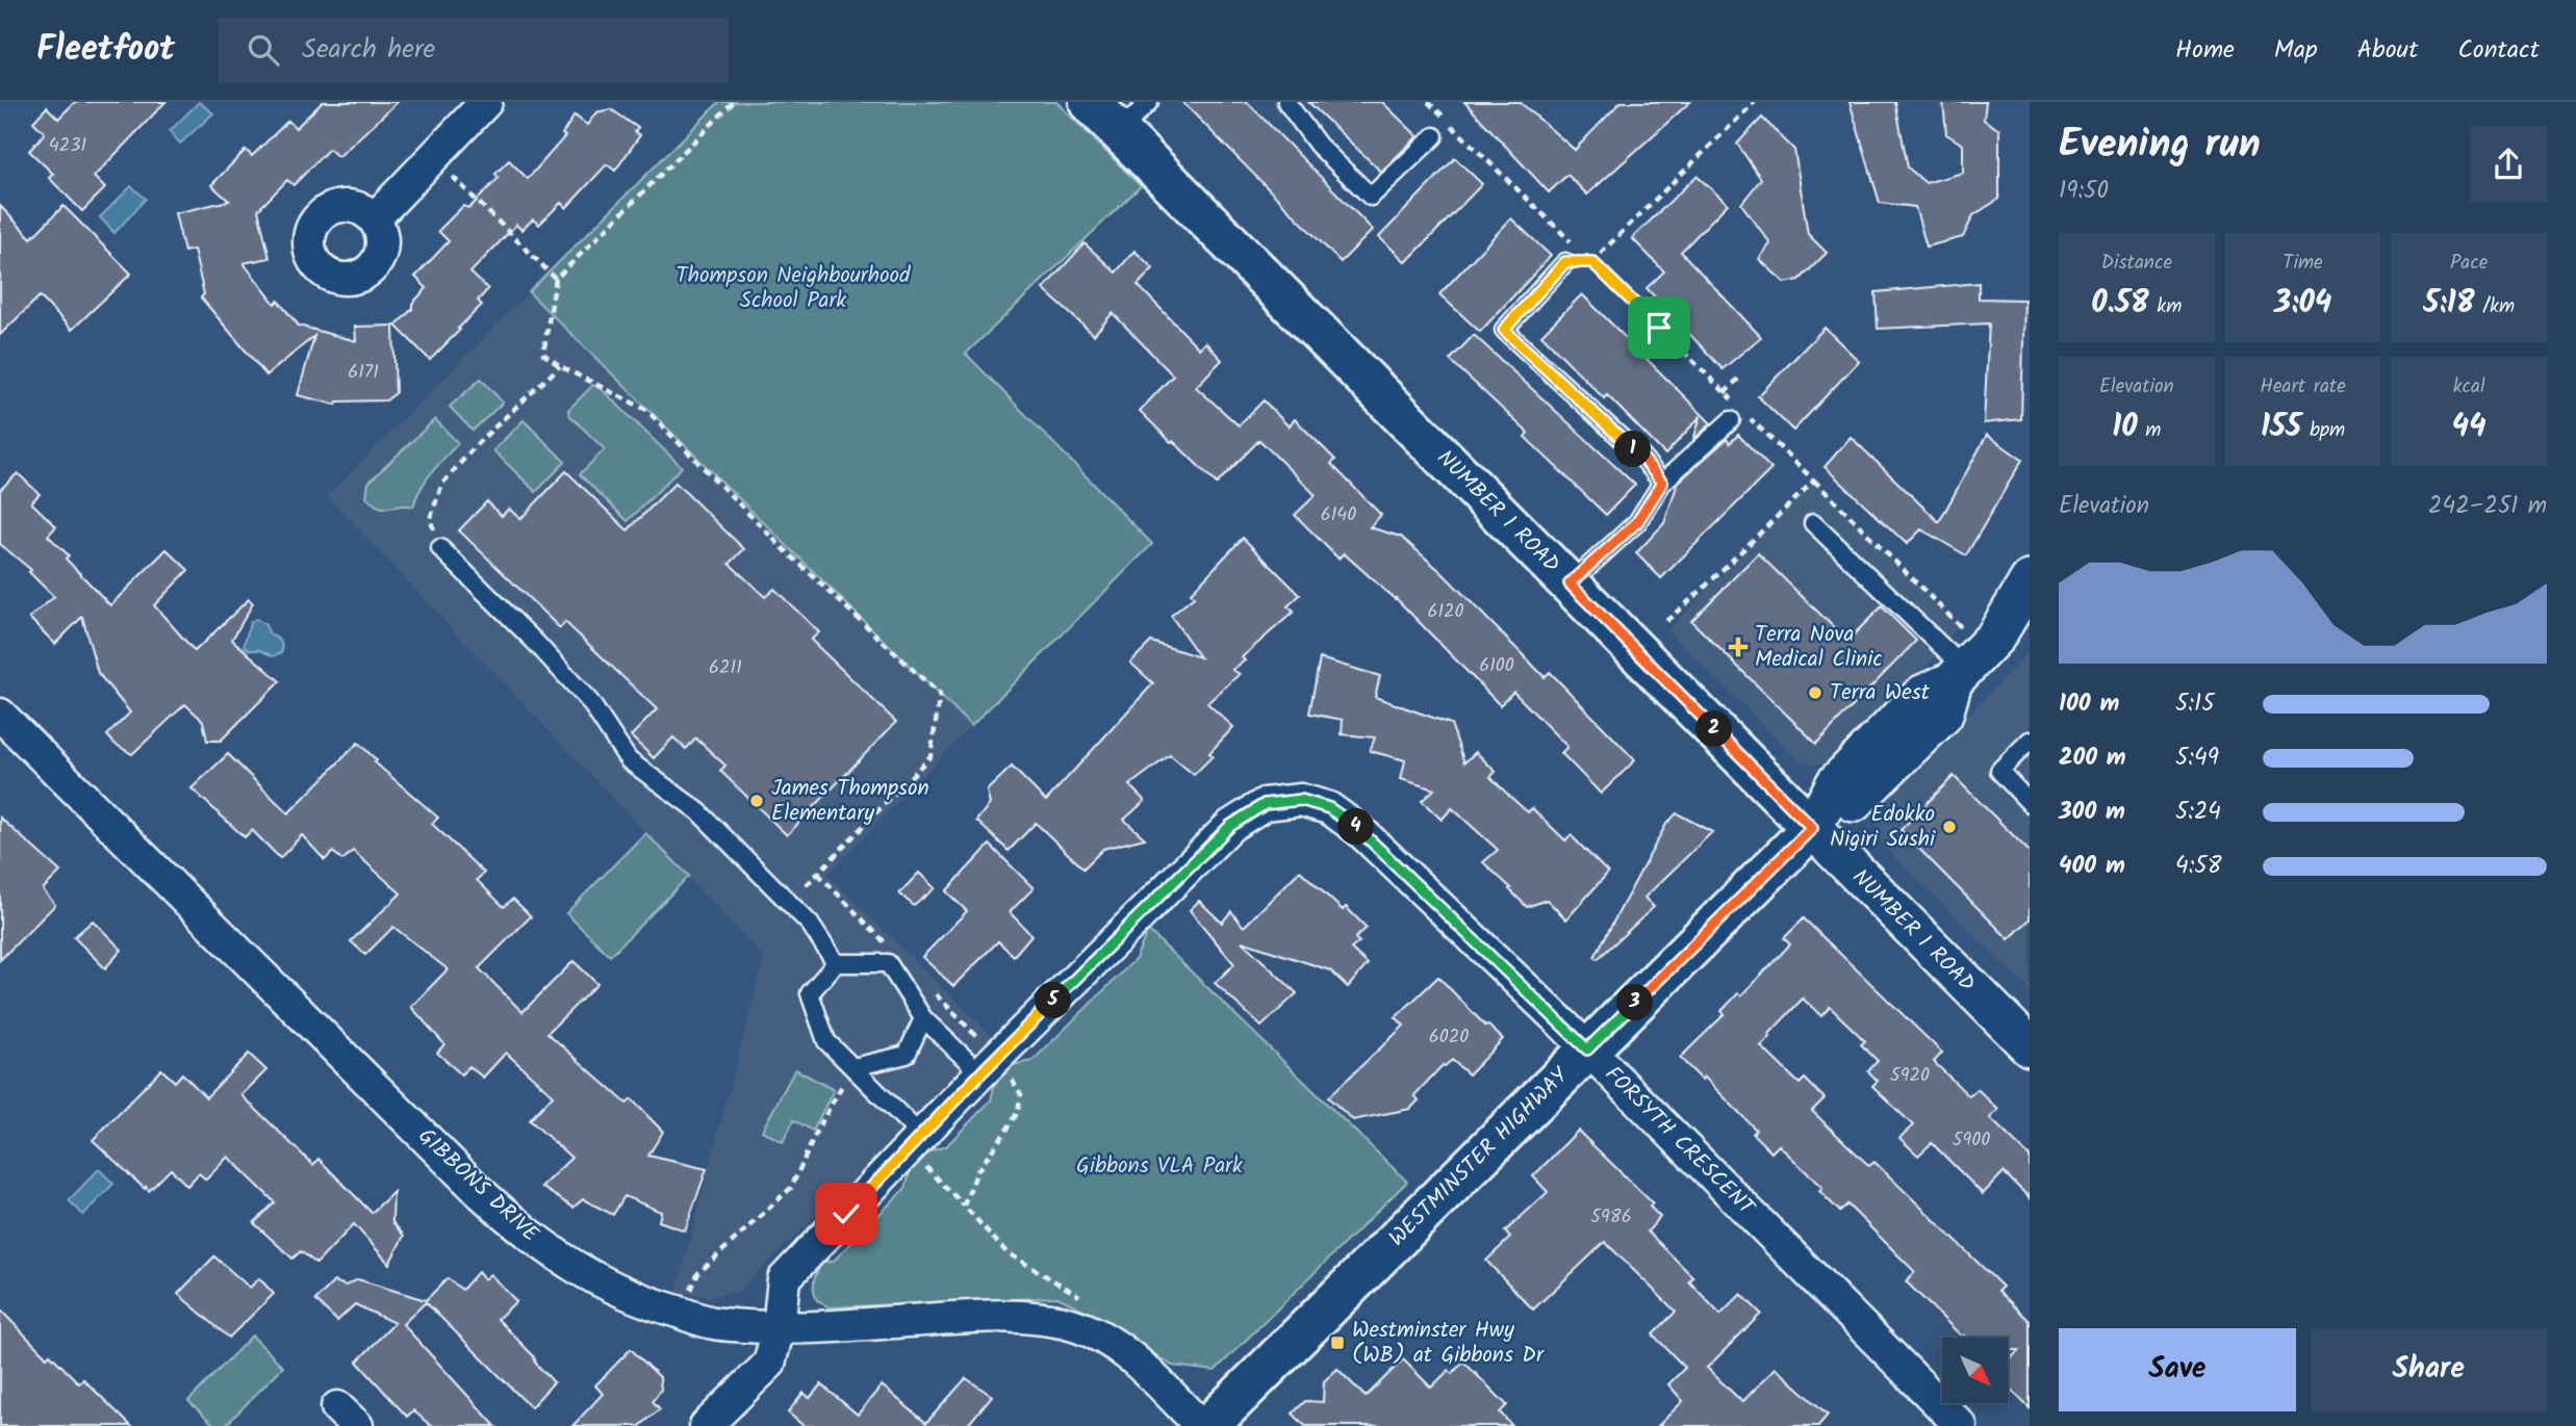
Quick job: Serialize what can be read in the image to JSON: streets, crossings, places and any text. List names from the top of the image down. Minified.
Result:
{"streets":{"main road":["NUMBER 1 ROAD","WESTMINSTER HIGHWAY"],"street":["FORSYTH CRESCENT","GIBBONS DRIVE"]},"crossings":[["NUMBER 1 ROAD","WESTMINSTER HIGHWAY"],["FORSYTH CRESCENT","WESTMINSTER HIGHWAY"],["FORSYTH CRESCENT","GIBBONS DRIVE"]],"parks":["Thompson Neighbourhood School Park","Gibbons VLA Park"],"places":{"health":["Terra Nova Medical Clinic"],"other":["Terra West","James Thompson Elementary","Edokko Nigiri Sushi"],"transit":["Westminster Hwy (WB) at Gibbons Dr"]},"house_numbers":["4231","6171","6140","6120","6100","6211","6020","5920","5900","5986"],"north":"bottom right","page":{"header":"Fleetfoot","search":"Search here","nav":["Home","Map","About","Contact"],"heading":["Evening run","19:50"],"stats":[["Distance","0.58 km"],["Time","3:04"],["Pace","5:18 /km"],["Elevation","10 m"],["Heart rate","155 bpm"],["kcal","44"]],"pins":["1","2","4","5","3"],"chart":["Elevation","242–251 m"],"list":[{"name":"100 m","note":"5:15"},{"name":"200 m","note":"5:49"},{"name":"300 m","note":"5:24"},{"name":"400 m","note":"4:58"}],"buttons":["Save","Share"]}}
